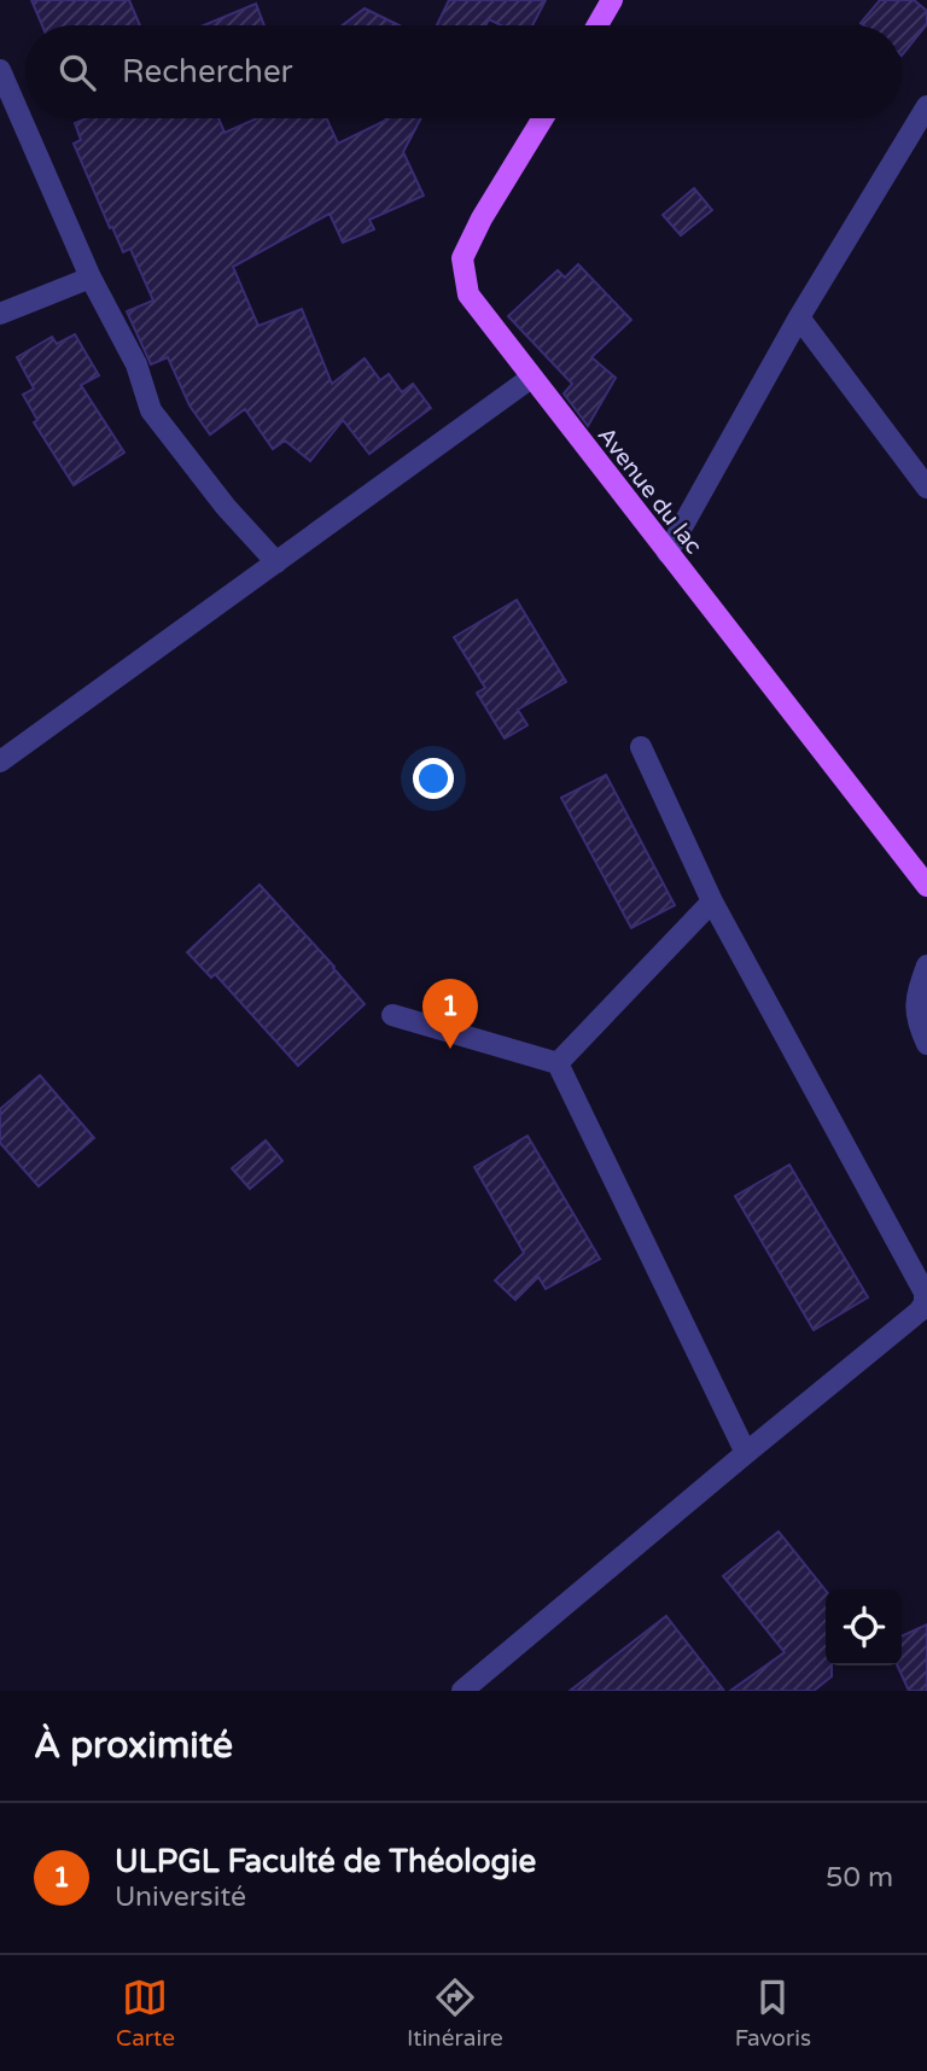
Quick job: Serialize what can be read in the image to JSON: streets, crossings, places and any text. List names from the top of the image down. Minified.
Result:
{"streets":{"main road":["Avenue du lac"]},"page":{"search":"Rechercher","pins":"1","heading":"À proximité","list":[{"mark":"1","name":"ULPGL Faculté de Théologie","note":"Université","value":"50 m"}],"nav":["Carte","Itinéraire","Favoris"]}}
